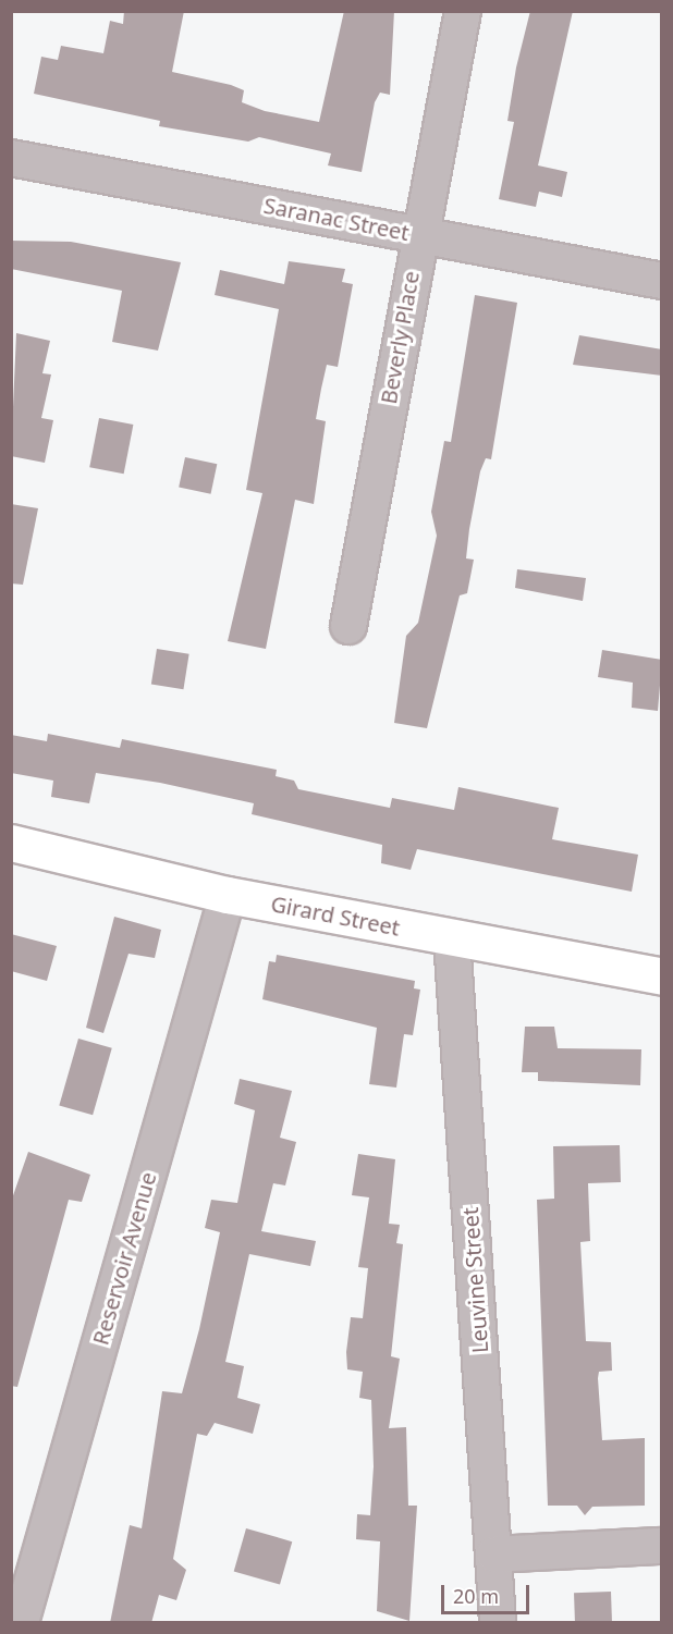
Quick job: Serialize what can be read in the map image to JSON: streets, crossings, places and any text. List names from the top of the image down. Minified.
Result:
{"streets":{"street":["Saranac Street","Beverly Place","Girard Street","Reservoir Avenue","Leuvine Street"]},"crossings":[["Saranac Street","Beverly Place"],["Girard Street","Reservoir Avenue"],["Girard Street","Leuvine Street"]],"scale_bar":"20 m"}
